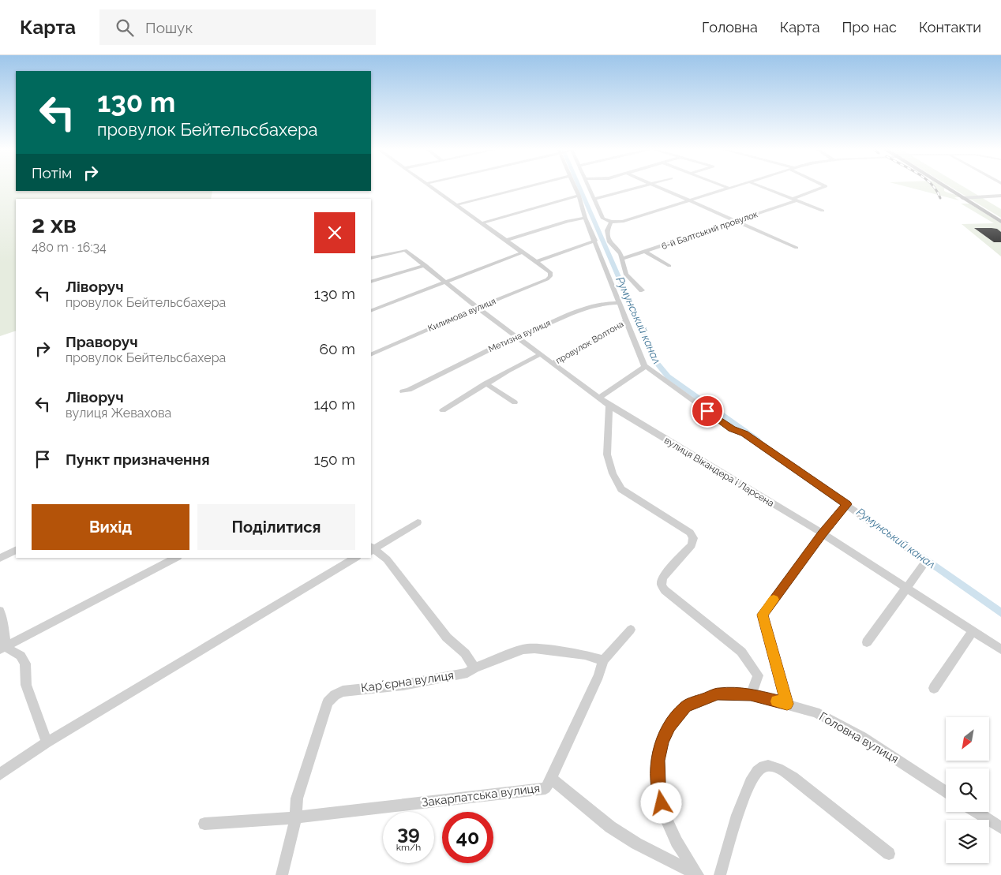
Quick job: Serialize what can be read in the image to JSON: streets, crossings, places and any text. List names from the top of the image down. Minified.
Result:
{"streets":{"street":["6-й Балтський провулок","Килимова вулиця","Метизна вулиця","провулок Волтона","вулиця Вікандера і Ларсена","Карʼєрна вулиця","Головна вулиця","Закарпатська вулиця"]},"crossings":[["Килимова вулиця","вулиця Вікандера і Ларсена"],["Метизна вулиця","вулиця Вікандера і Ларсена"],["провулок Волтона","вулиця Вікандера і Ларсена"],["Карʼєрна вулиця","Закарпатська вулиця"],["Головна вулиця","Закарпатська вулиця"]],"water":["Румунський канал"],"north":"bottom left","page":{"header":"Карта","search":"Пошук","nav":["Головна","Карта","Про нас","Контакти"],"turn":["130 m","провулок Бейтельсбахера"],"then":"Потім","heading":["2 хв","480 m · 16:34"],"list":[{"name":"Ліворуч","note":"провулок Бейтельсбахера","value":"130 m"},{"name":"Праворуч","note":"провулок Бейтельсбахера","value":"60 m"},{"name":"Ліворуч","note":"вулиця Жевахова","value":"140 m"},{"name":"Пункт призначення","value":"150 m"}],"buttons":["Вихід","Поділитися"],"speed":"39 km/h","limit":"40"}}
